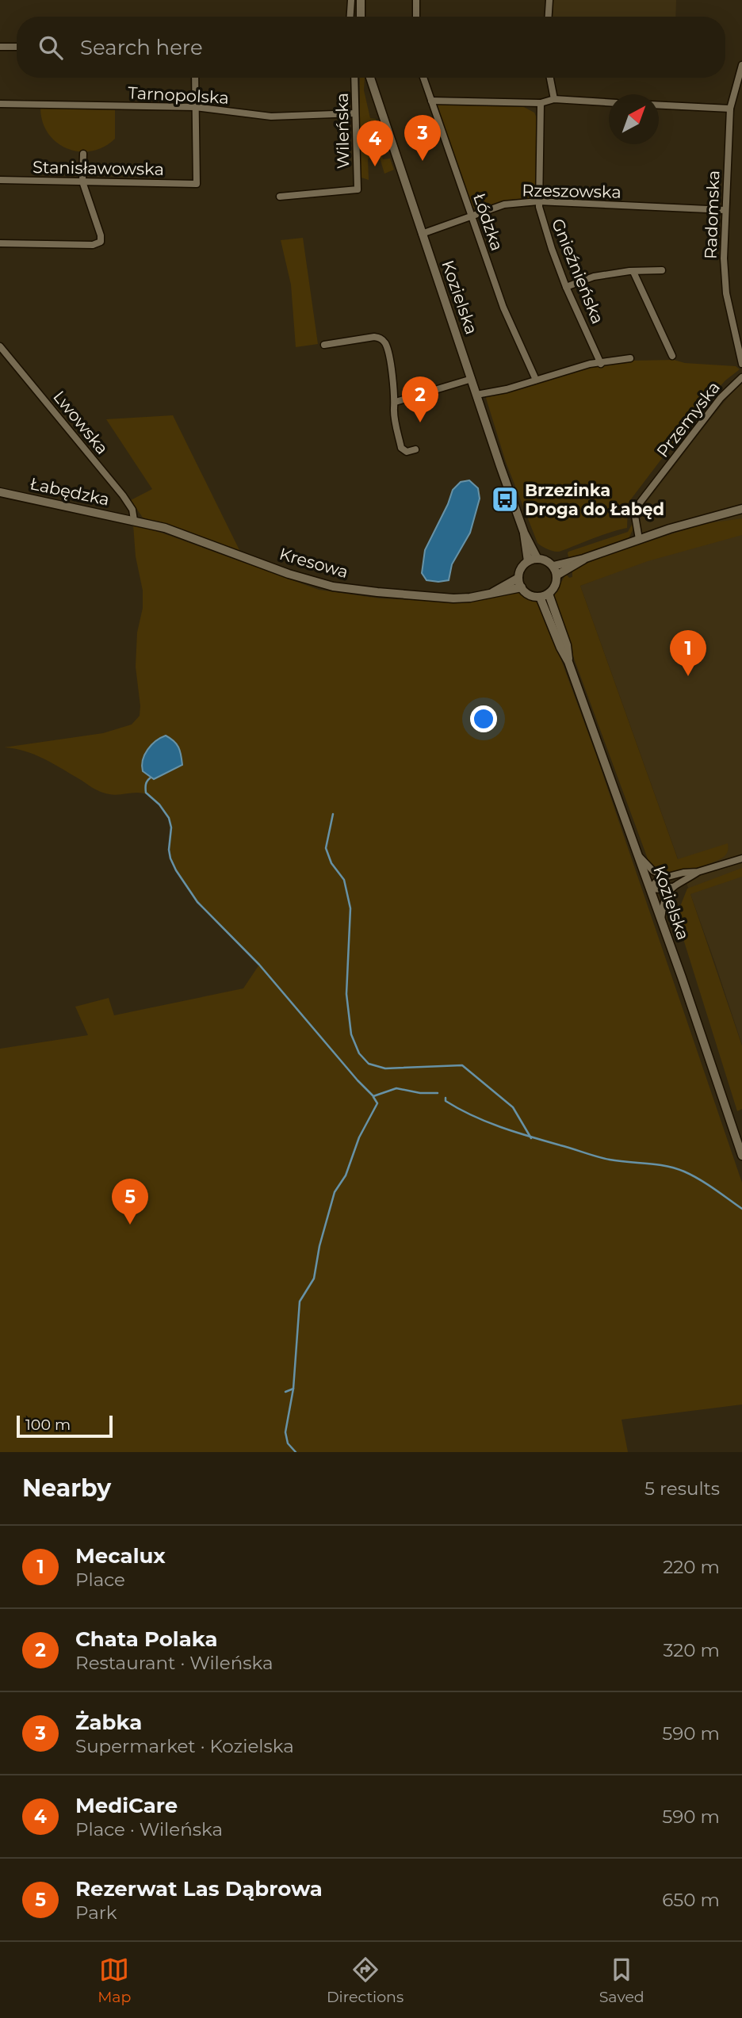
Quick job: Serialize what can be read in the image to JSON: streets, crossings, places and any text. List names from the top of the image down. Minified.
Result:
{"streets":{"street":["Tarnopolska","Wileńska","Stanisławowska","Rzeszowska","Radomska","Łódzka","Gnieźnieńska","Kozielska","Przemyska","Lwowska","Łabędzka","Kresowa"]},"crossings":[["Tarnopolska","Wileńska"],["Tarnopolska","Stanisławowska"],["Rzeszowska","Radomska"],["Rzeszowska","Łódzka"],["Rzeszowska","Gnieźnieńska"],["Rzeszowska","Kozielska"],["Kozielska","Kresowa"],["Lwowska","Łabędzka"],["Lwowska","Kresowa"],["Łabędzka","Kresowa"]],"places":{"bus stop":["Brzezinka Droga do Łabęd"]},"scale_bar":"100 m","north":"top right","page":{"search":"Search here","pins":["3","4","2","1","5"],"scale":"100 m","heading":["Nearby","5 results"],"list":[{"mark":"1","name":"Mecalux","note":"Place","value":"220 m"},{"mark":"2","name":"Chata Polaka","note":"Restaurant · Wileńska","value":"320 m"},{"mark":"3","name":"Żabka","note":"Supermarket · Kozielska","value":"590 m"},{"mark":"4","name":"MediCare","note":"Place · Wileńska","value":"590 m"},{"mark":"5","name":"Rezerwat Las Dąbrowa","note":"Park","value":"650 m"}],"nav":["Map","Directions","Saved"]}}
